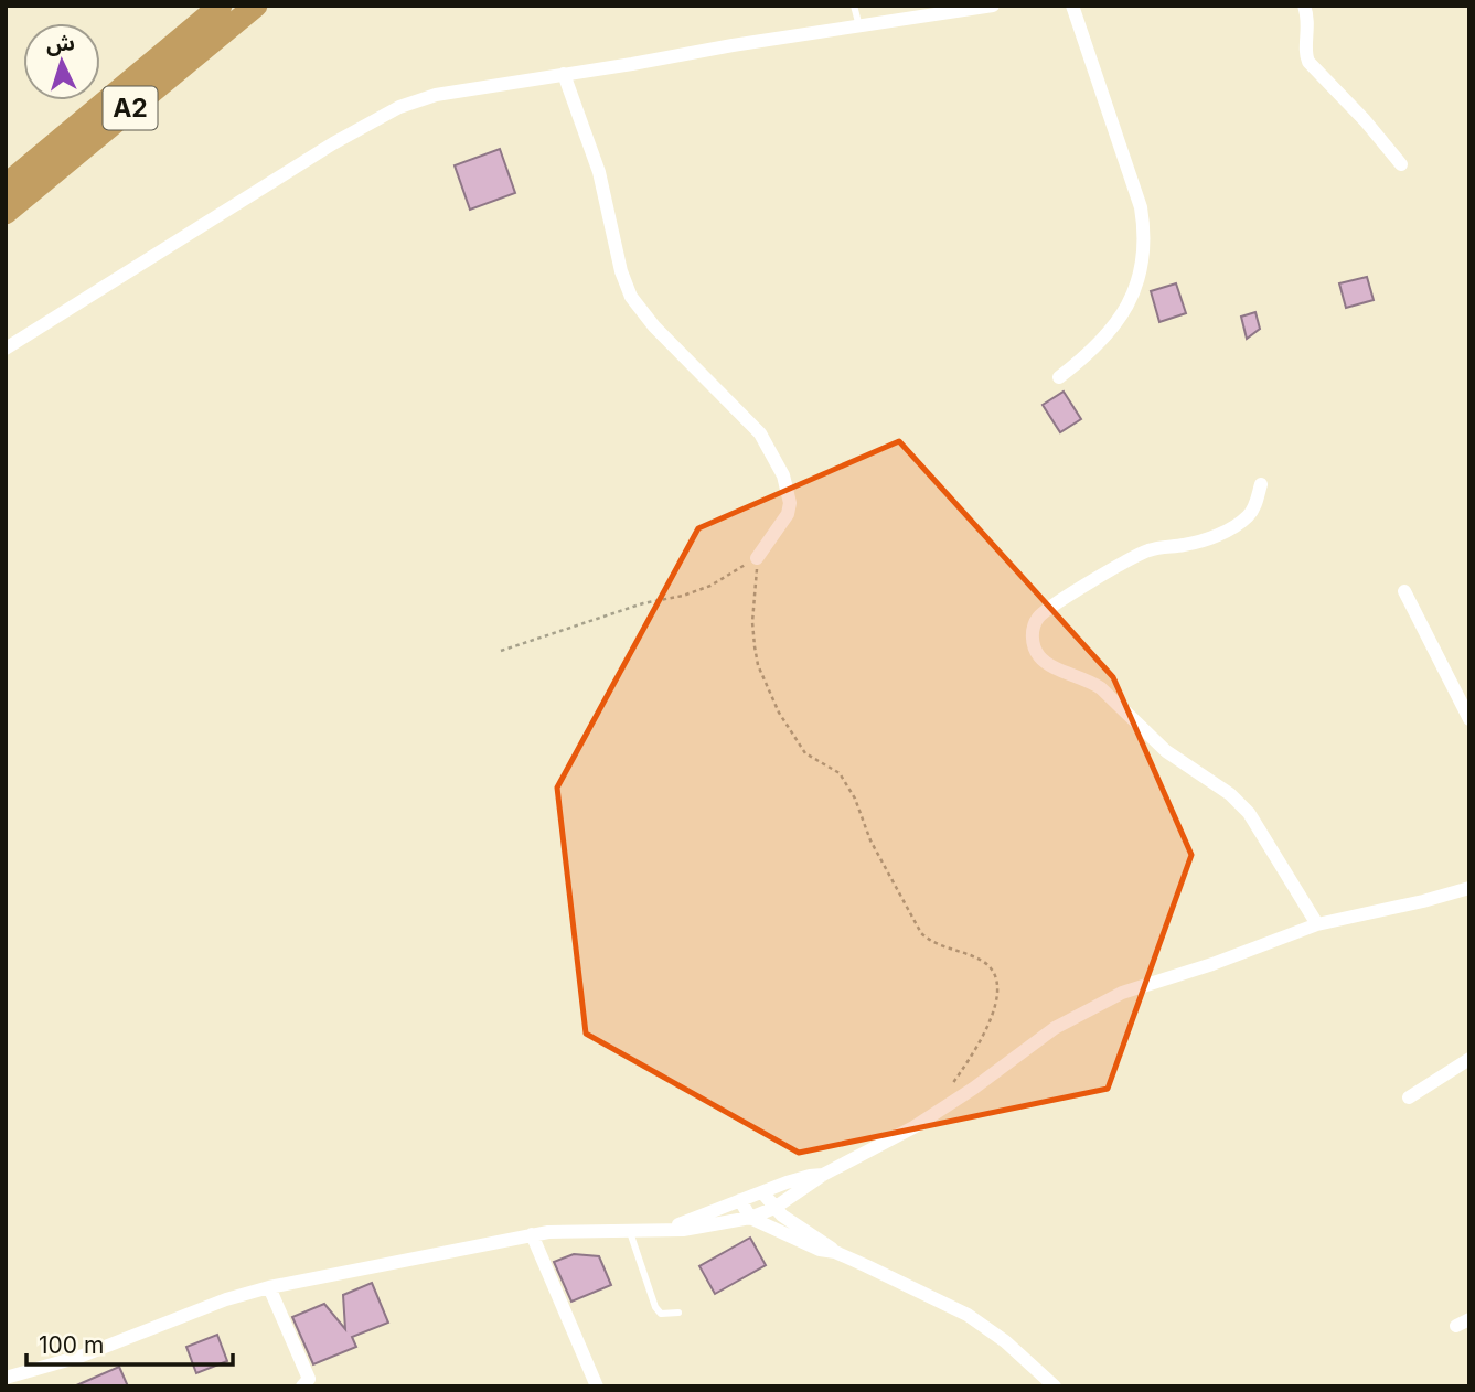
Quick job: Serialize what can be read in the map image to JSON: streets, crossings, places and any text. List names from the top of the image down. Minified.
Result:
{"streets":{"highway":["A2"]},"scale_bar":"100 m","north":"top"}
